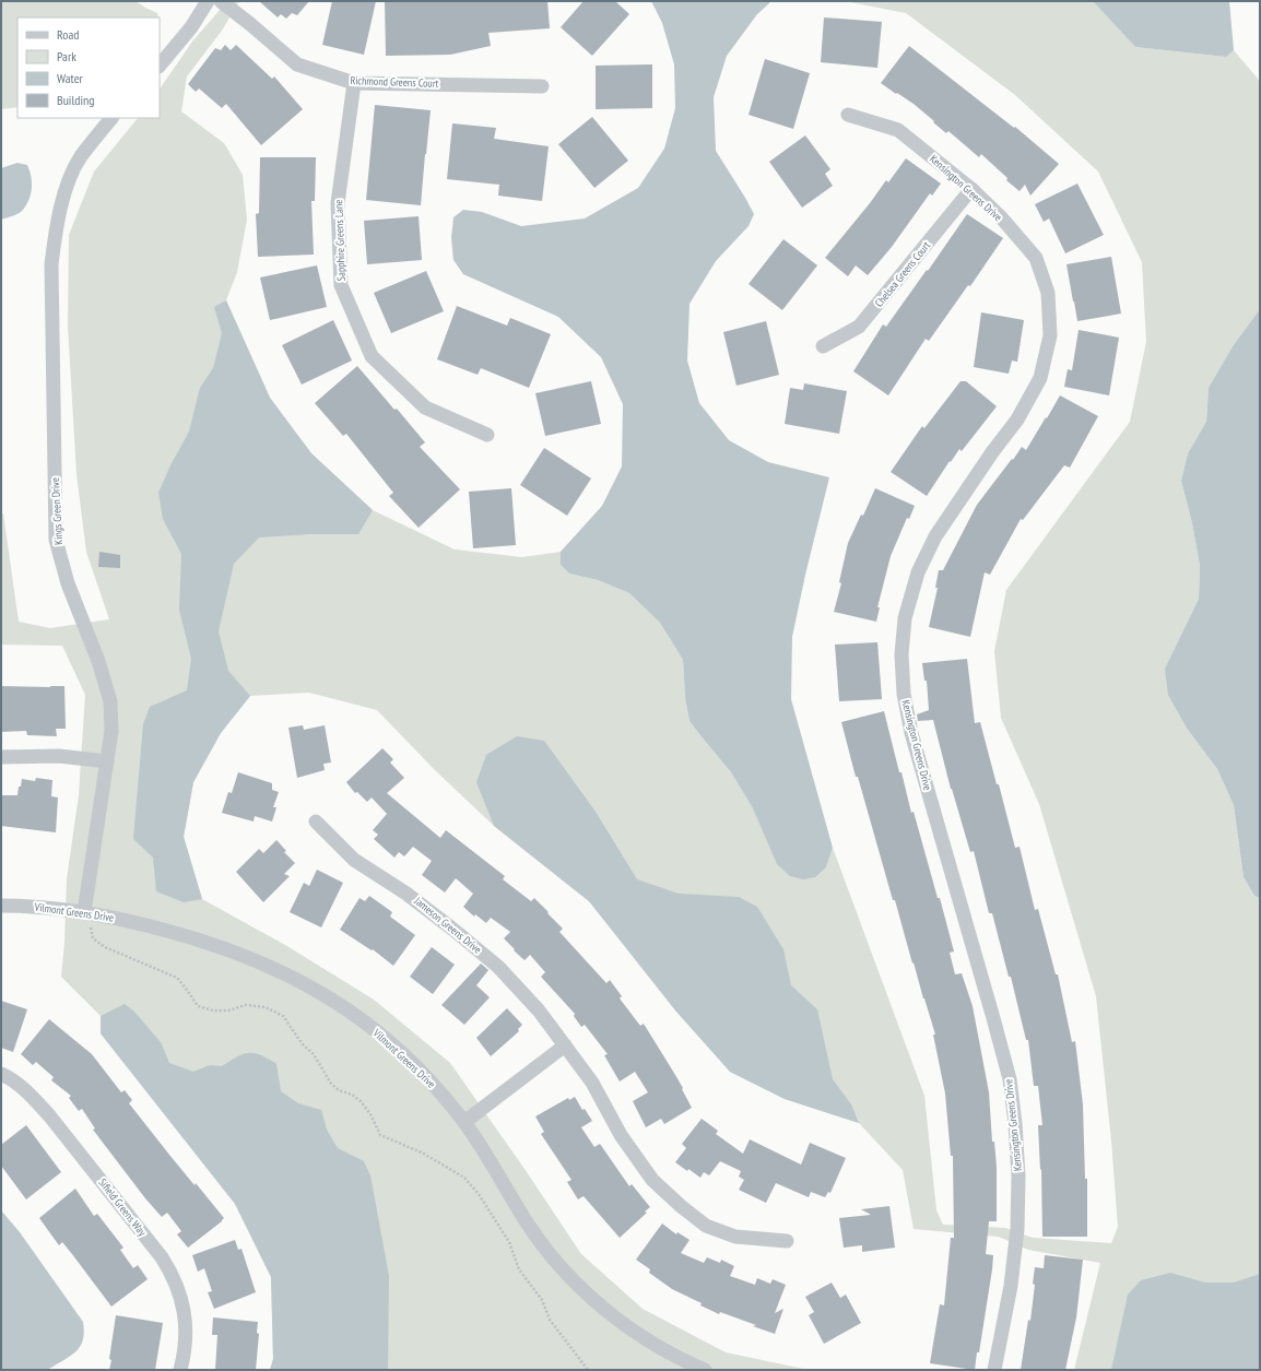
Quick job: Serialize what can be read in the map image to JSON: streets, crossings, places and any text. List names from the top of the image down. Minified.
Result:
{"streets":{"street":["Richmond Greens Court","Kensington Greens Drive","Sapphire Greens Lane","Chelsea Greens Court","Kings Green Drive","Vilmont Greens Drive","Jameson Greens Drive","Sifield Greens Way"]},"crossings":[["Richmond Greens Court","Sapphire Greens Lane"],["Kensington Greens Drive","Chelsea Greens Court"],["Kings Green Drive","Vilmont Greens Drive"]],"legend":["Road","Park","Water","Building"]}
